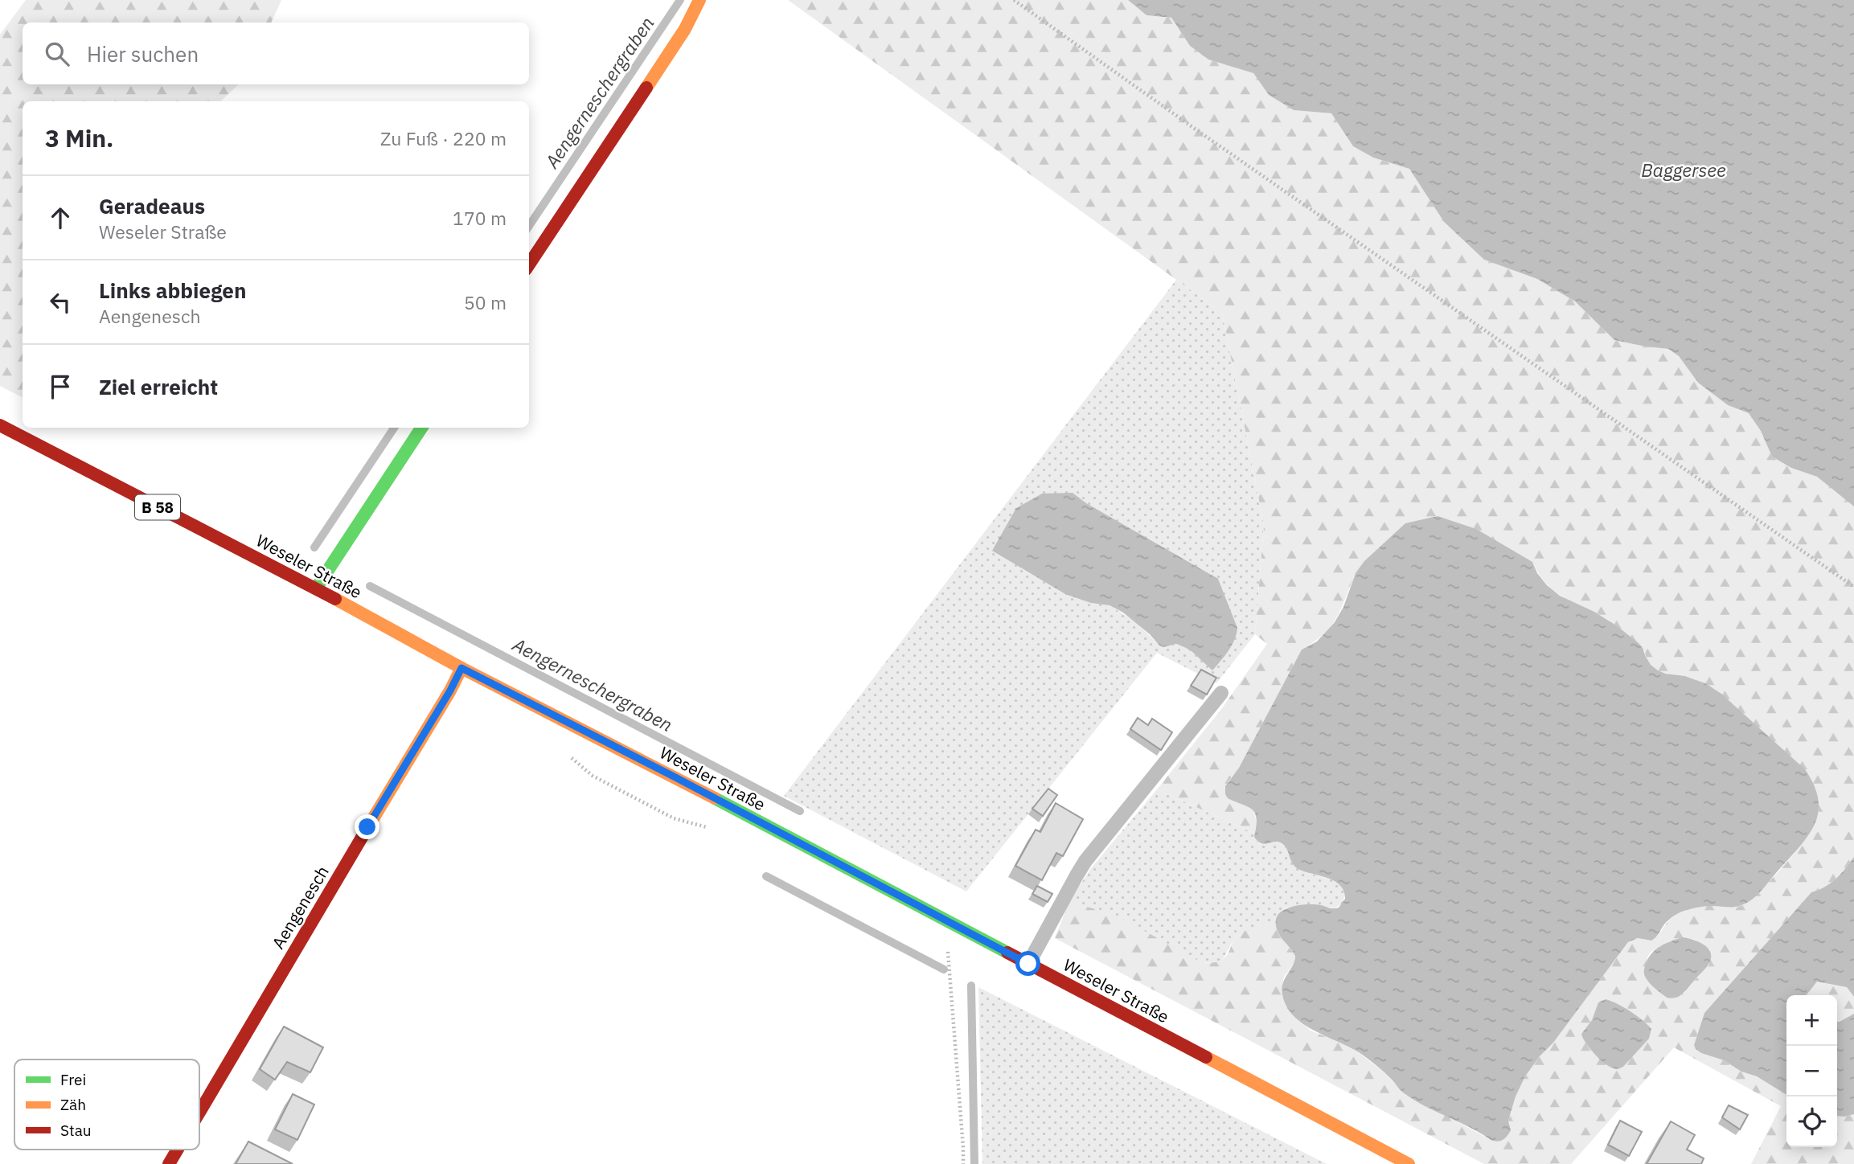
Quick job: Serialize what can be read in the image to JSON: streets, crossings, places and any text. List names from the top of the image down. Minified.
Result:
{"streets":{"main road":["B 58","Weseler Straße","Aengenesch"]},"crossings":[["Weseler Straße","Aengenesch"]],"water":["Aengerneschergraben","Baggersee"],"legend":["Frei","Zäh","Stau"],"page":{"search":"Hier suchen","heading":["3 Min.","Zu Fuß · 220 m"],"list":[["Geradeaus","Weseler Straße","170 m"],["Links abbiegen","Aengenesch","50 m"],"Ziel erreicht"],"map_buttons":["+","−"]}}
